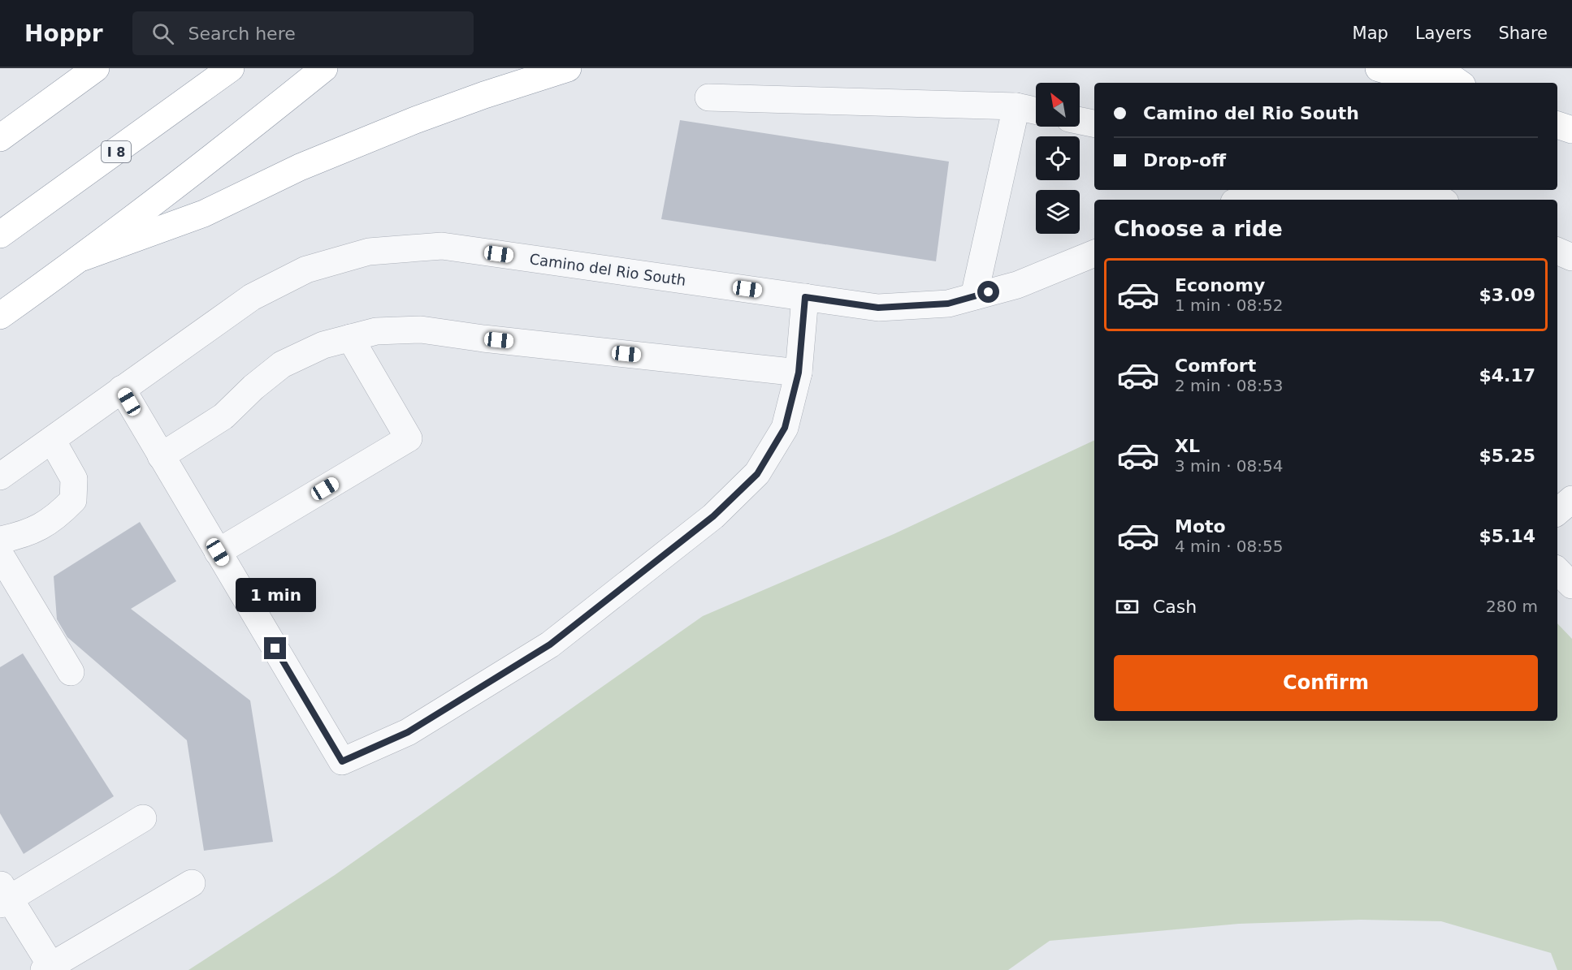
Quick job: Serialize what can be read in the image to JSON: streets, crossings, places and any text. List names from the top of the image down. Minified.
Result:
{"streets":{"main road":["I 8"],"street":["Camino del Rio South"]},"north":"top left","page":{"header":"Hoppr","search":"Search here","nav":["Map","Layers","Share"],"banner":["Camino del Rio South","Drop-off"],"heading":"Choose a ride","list":[{"name":"Economy","note":"1 min · 08:52","value":"$3.09"},{"name":"Comfort","note":"2 min · 08:53","value":"$4.17"},{"name":"XL","note":"3 min · 08:54","value":"$5.25"},{"name":"Moto","note":"4 min · 08:55","value":"$5.14"}],"bubble":"1 min","pay":["Cash","280 m"],"buttons":"Confirm"}}
